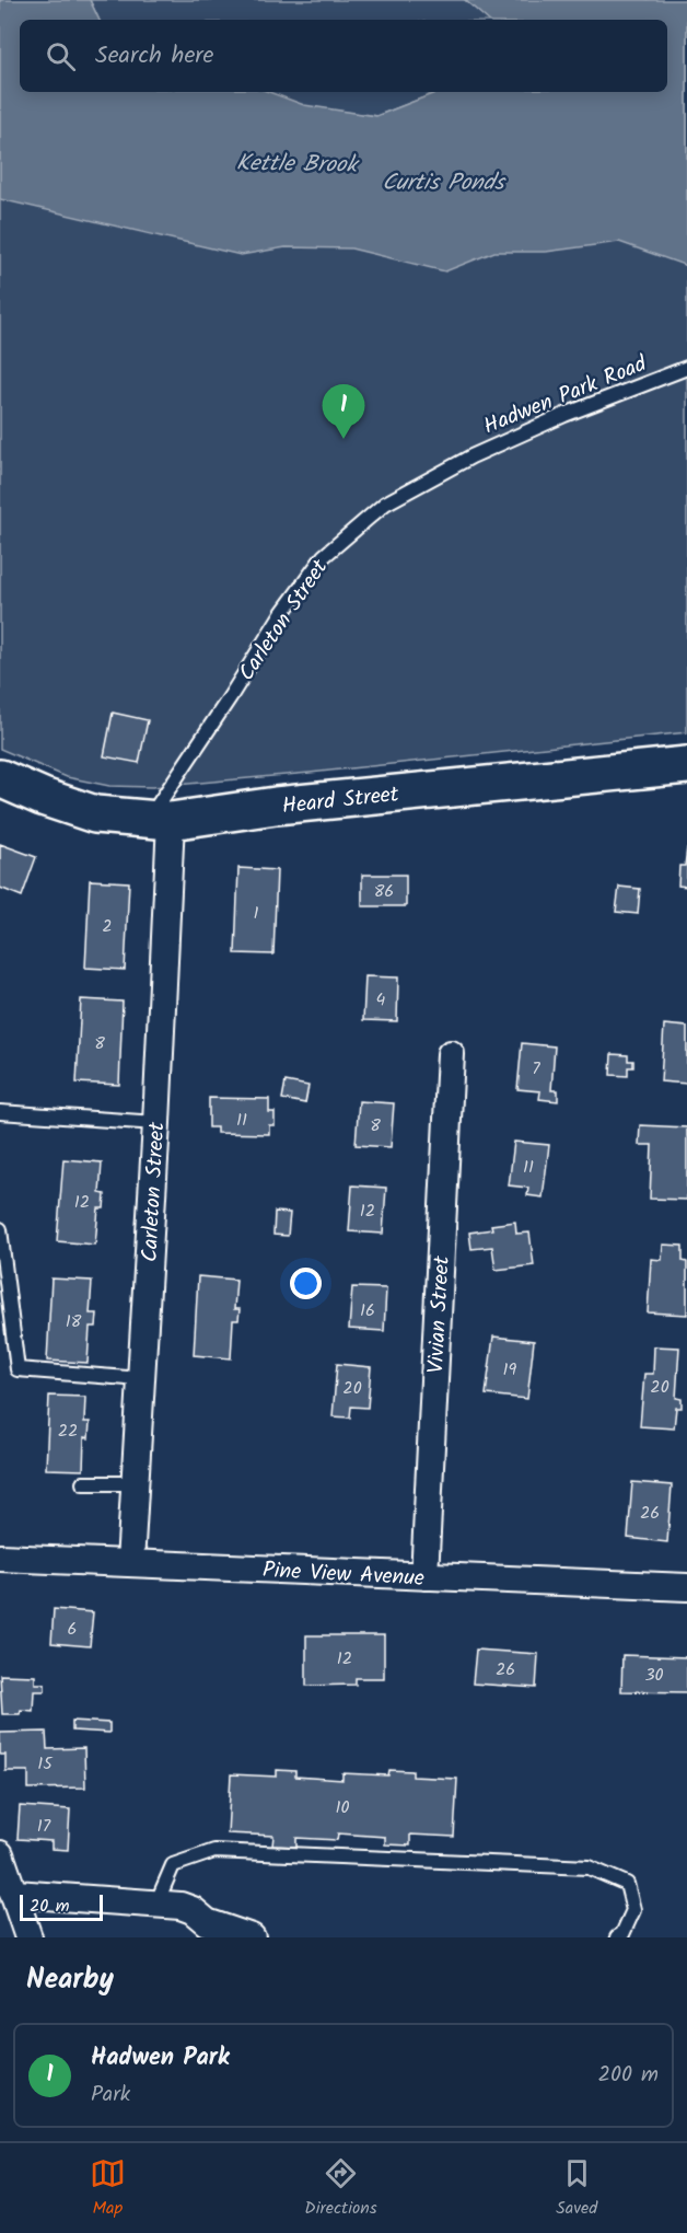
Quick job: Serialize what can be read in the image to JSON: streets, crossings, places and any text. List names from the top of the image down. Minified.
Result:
{"streets":{"street":["Carleton Street","Heard Street","Vivian Street","Pine View Avenue"],"lane":["Hadwen Park Road"]},"crossings":[["Hadwen Park Road","Carleton Street"],["Carleton Street","Heard Street"],["Carleton Street","Pine View Avenue"],["Vivian Street","Pine View Avenue"]],"water":["Kettle Brook","Curtis Ponds"],"house_numbers":["86","1","2","4","8","7","11","8","11","12","12","16","18","19","20","20","22","26","6","12","26","30","15","10","17"],"scale_bar":"20 m","page":{"search":"Search here","pins":"1","scale":"20 m","heading":"Nearby","list":[{"mark":"1","name":"Hadwen Park","note":"Park","value":"200 m"}],"nav":["Map","Directions","Saved"]}}
